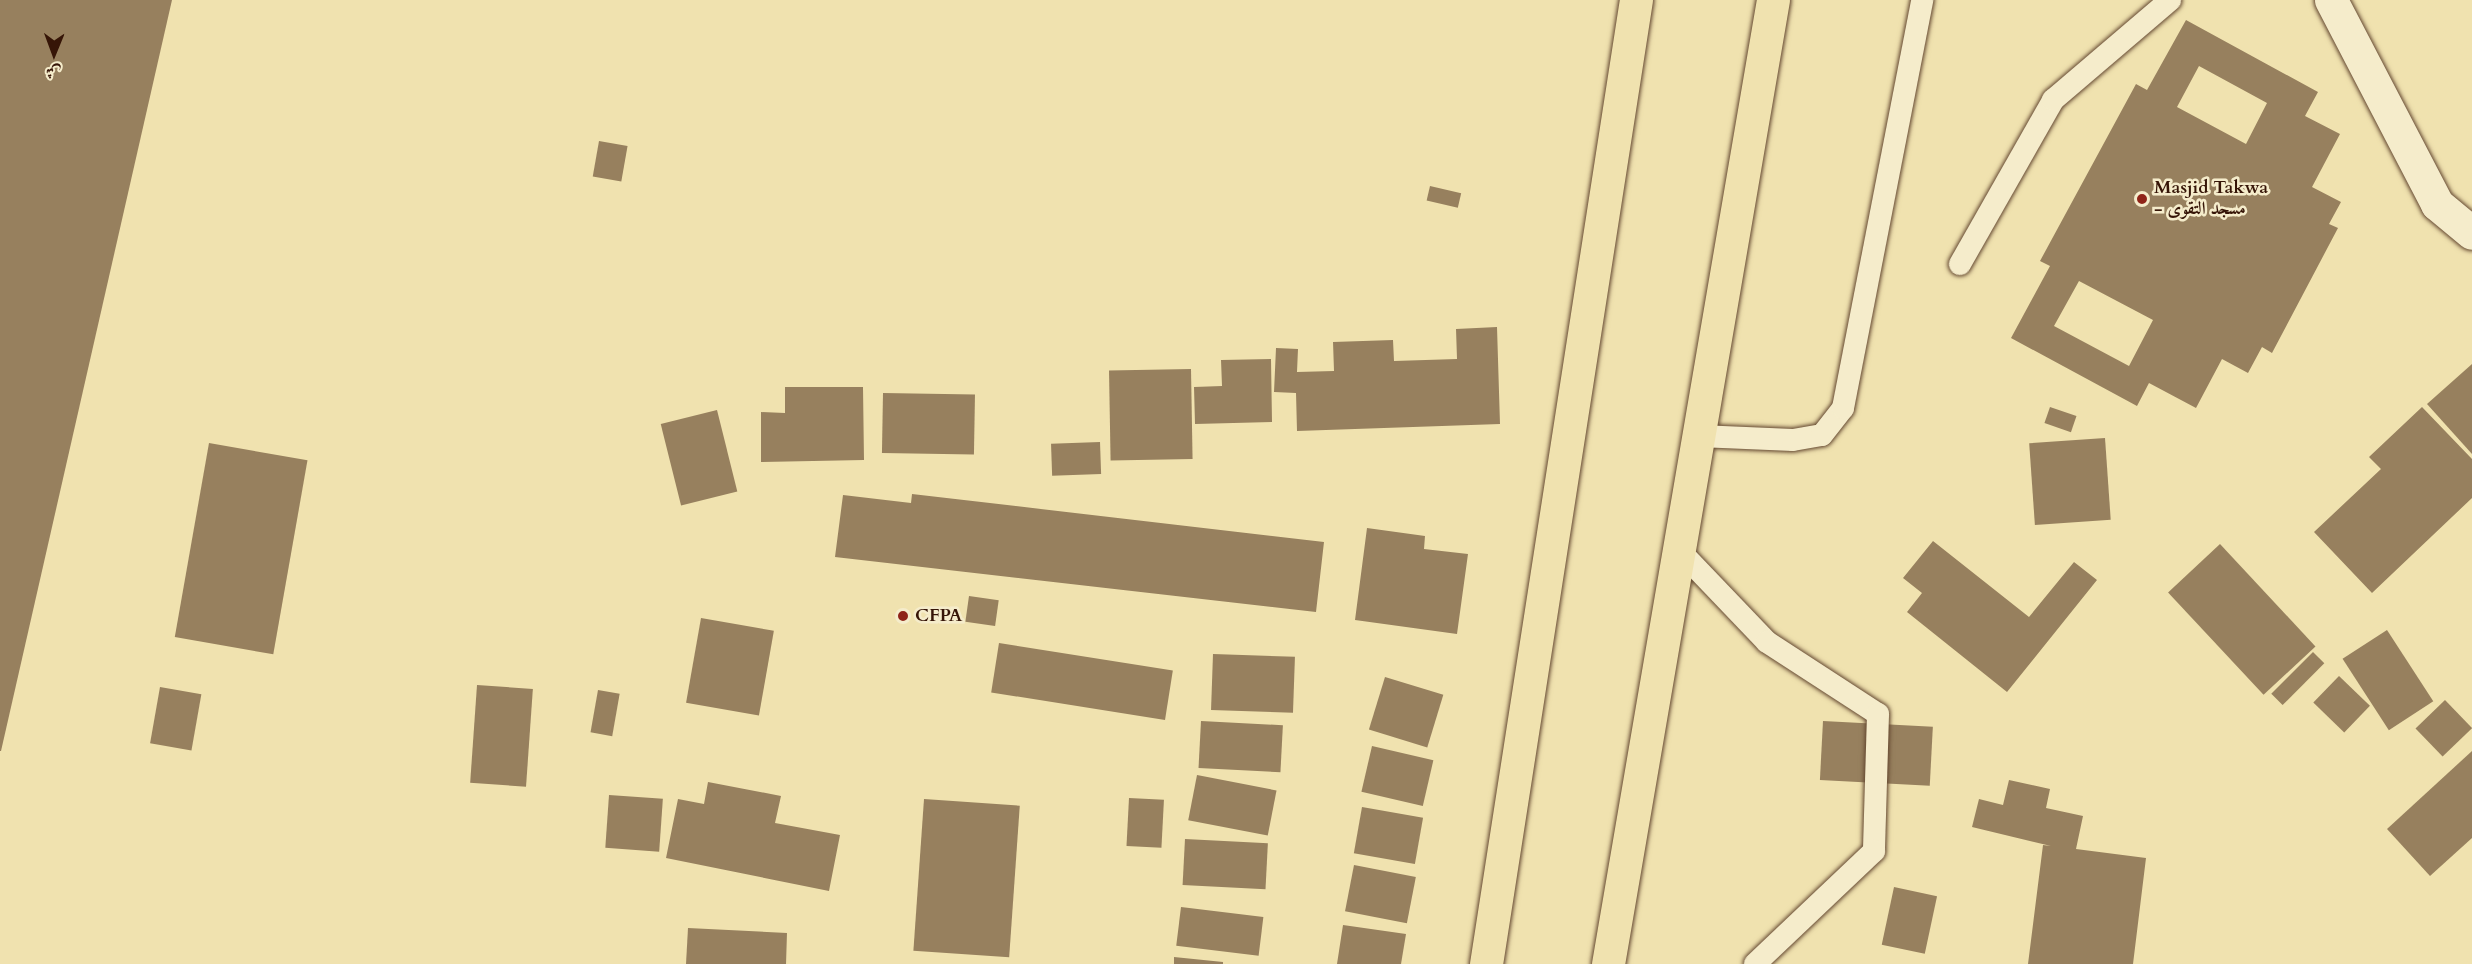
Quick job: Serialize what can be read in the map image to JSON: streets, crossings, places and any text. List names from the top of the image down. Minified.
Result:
{"places":["Masjid Takwa - مسجد التقوى","CFPA"],"north":"bottom"}
